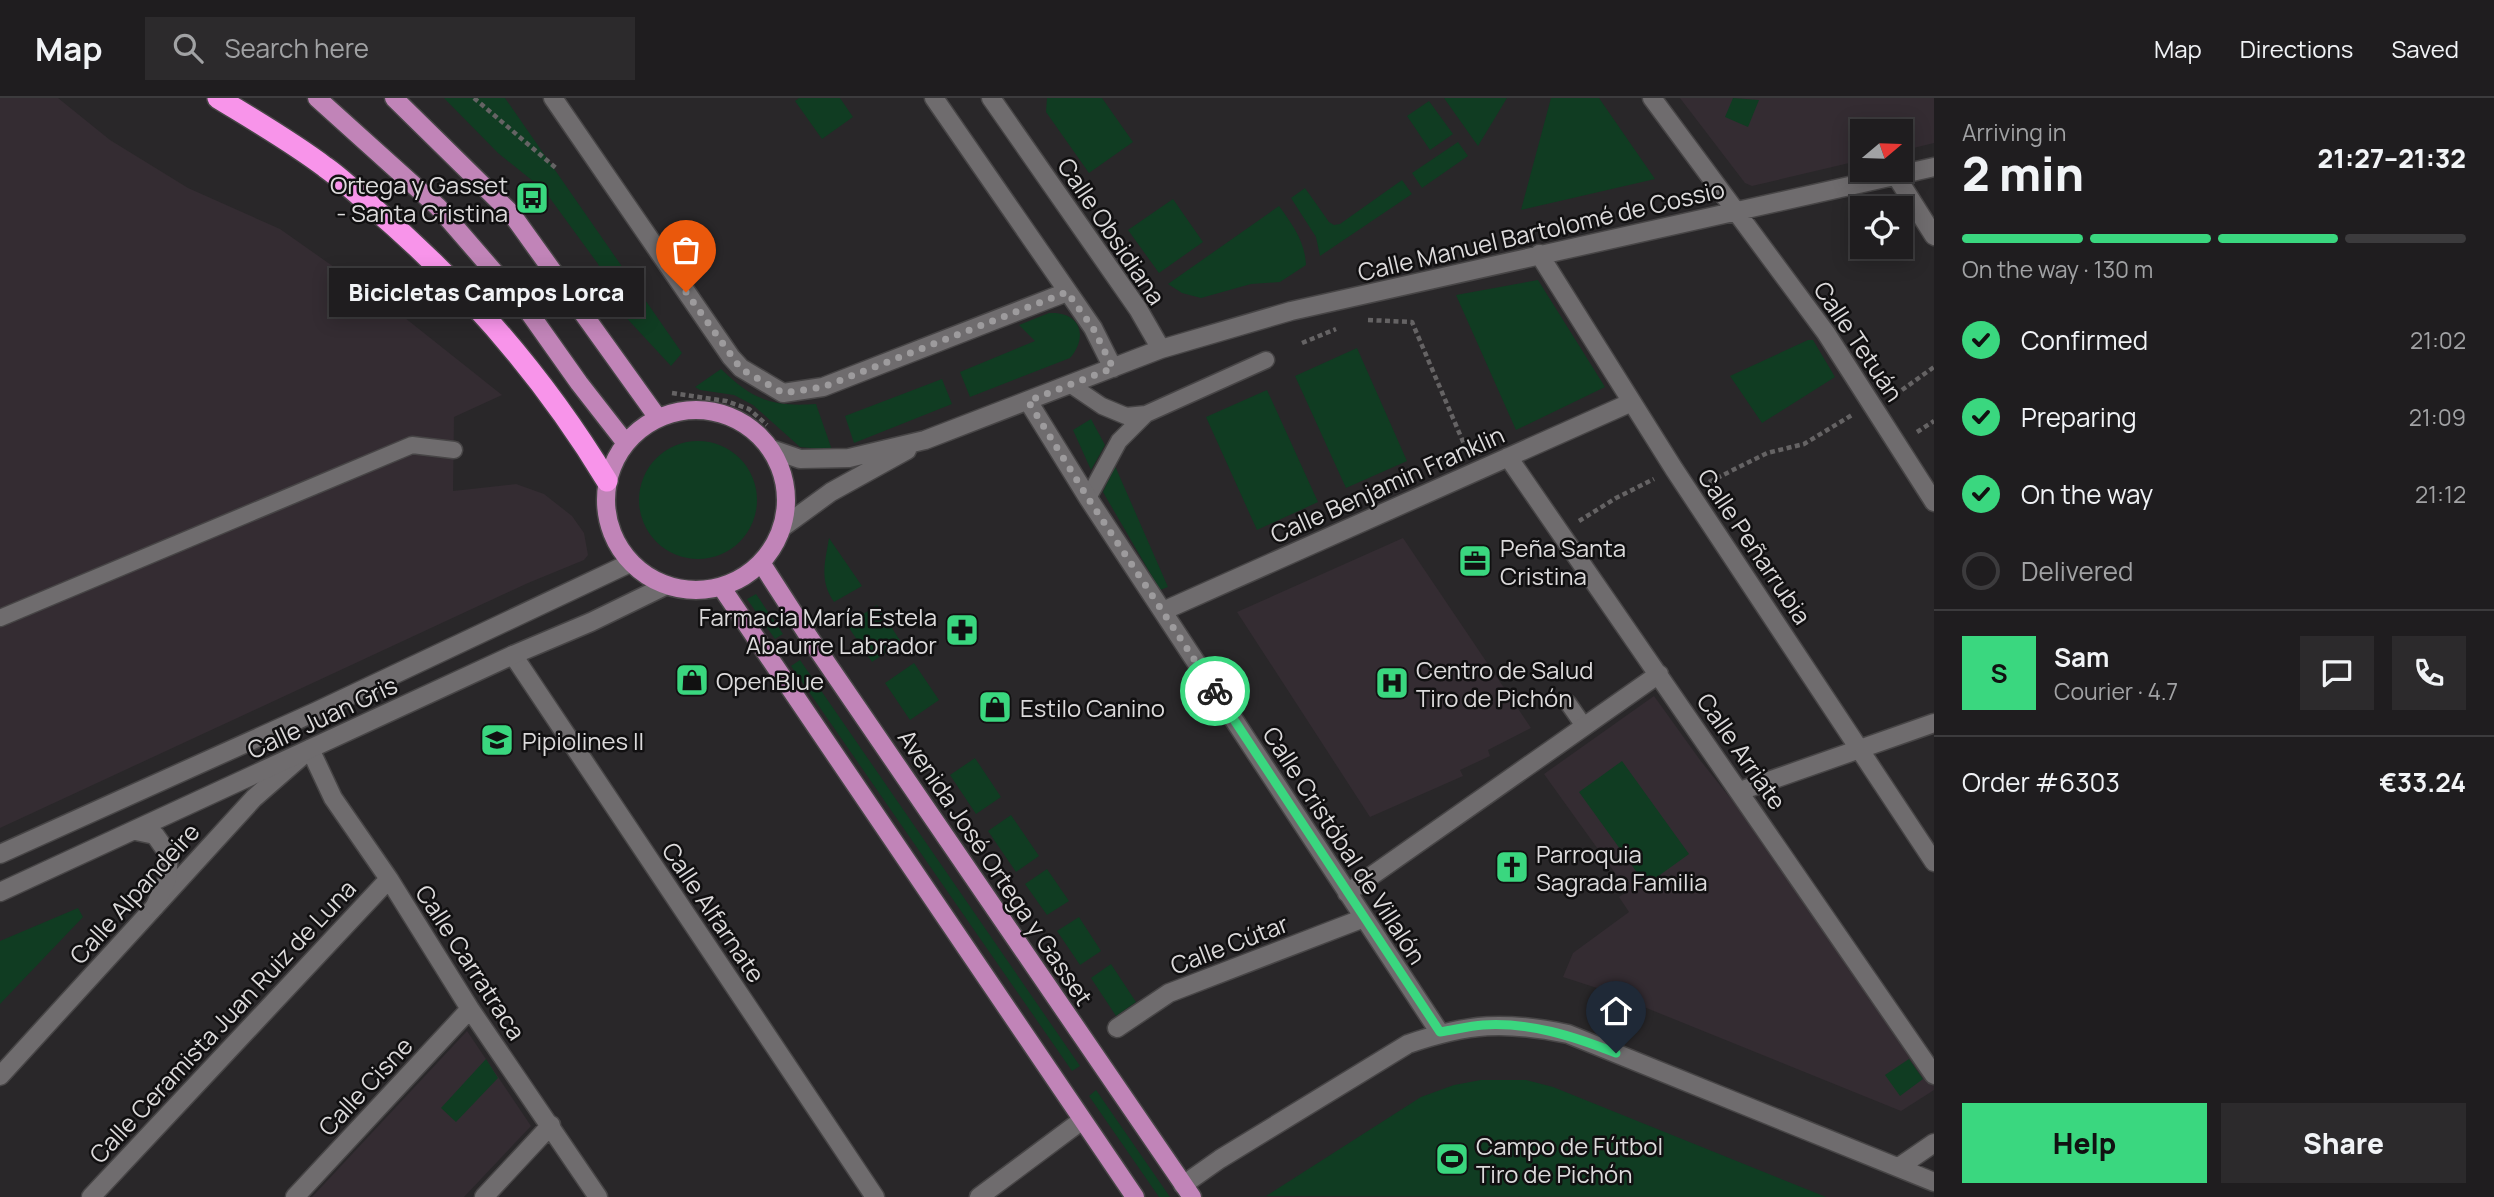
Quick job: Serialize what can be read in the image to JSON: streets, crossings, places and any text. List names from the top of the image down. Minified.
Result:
{"streets":{"main road":["Avenida José Ortega y Gasset"],"street":["Calle Manuel Bartolomé de Cossio","Calle Obsidiana","Calle Tetuán","Calle Benjamin Franklin","Calle Peñarrubia","Calle Juan Gris","Calle Arriate","Calle Cristóbal de Villalón","Calle Alpandeire","Calle Alfarnate","Calle Cútar","Calle Carratraca","Calle Ceramista Juan Ruiz de Luna","Calle Cisne"]},"crossings":[["Calle Manuel Bartolomé de Cossio","Calle Obsidiana"],["Calle Manuel Bartolomé de Cossio","Calle Tetuán"],["Calle Manuel Bartolomé de Cossio","Calle Peñarrubia"],["Calle Benjamin Franklin","Calle Peñarrubia"],["Calle Benjamin Franklin","Calle Arriate"],["Calle Benjamin Franklin","Calle Cristóbal de Villalón"],["Calle Juan Gris","Avenida José Ortega y Gasset"],["Calle Juan Gris","Calle Alpandeire"],["Calle Juan Gris","Calle Alfarnate"],["Calle Juan Gris","Calle Carratraca"],["Calle Cristóbal de Villalón","Calle Cútar"],["Calle Alpandeire","Calle Carratraca"],["Calle Carratraca","Calle Ceramista Juan Ruiz de Luna"],["Calle Carratraca","Calle Cisne"]],"places":{"bus stop":["Ortega y Gasset - Santa Cristina"],"other":["Bicicletas Campos Lorca"],"office":["Peña Santa Cristina"],"pharmacy":["Farmacia María Estela Abaurre Labrador"],"shop":["OpenBlue","Estilo Canino"],"hospital":["Centro de Salud Tiro de Pichón"],"school or university":["Pipiolines II"],"church":["Parroquia Sagrada Familia"],"sports":["Campo de Fútbol Tiro de Pichón"]},"north":"right","page":{"header":"Map","search":"Search here","nav":["Map","Directions","Saved"],"heading":["2 min","Arriving in","21:27–21:32"],"panel":["Sam","Courier · 4.7","Order #6303","€33.24"],"bar":"On the way · 130 m","bubble":"Bicicletas Campos Lorca","list":[["Confirmed","21:02"],["Preparing","21:09"],["On the way","21:12"],"Delivered"],"round":"S","buttons":["Help","Share"]}}
